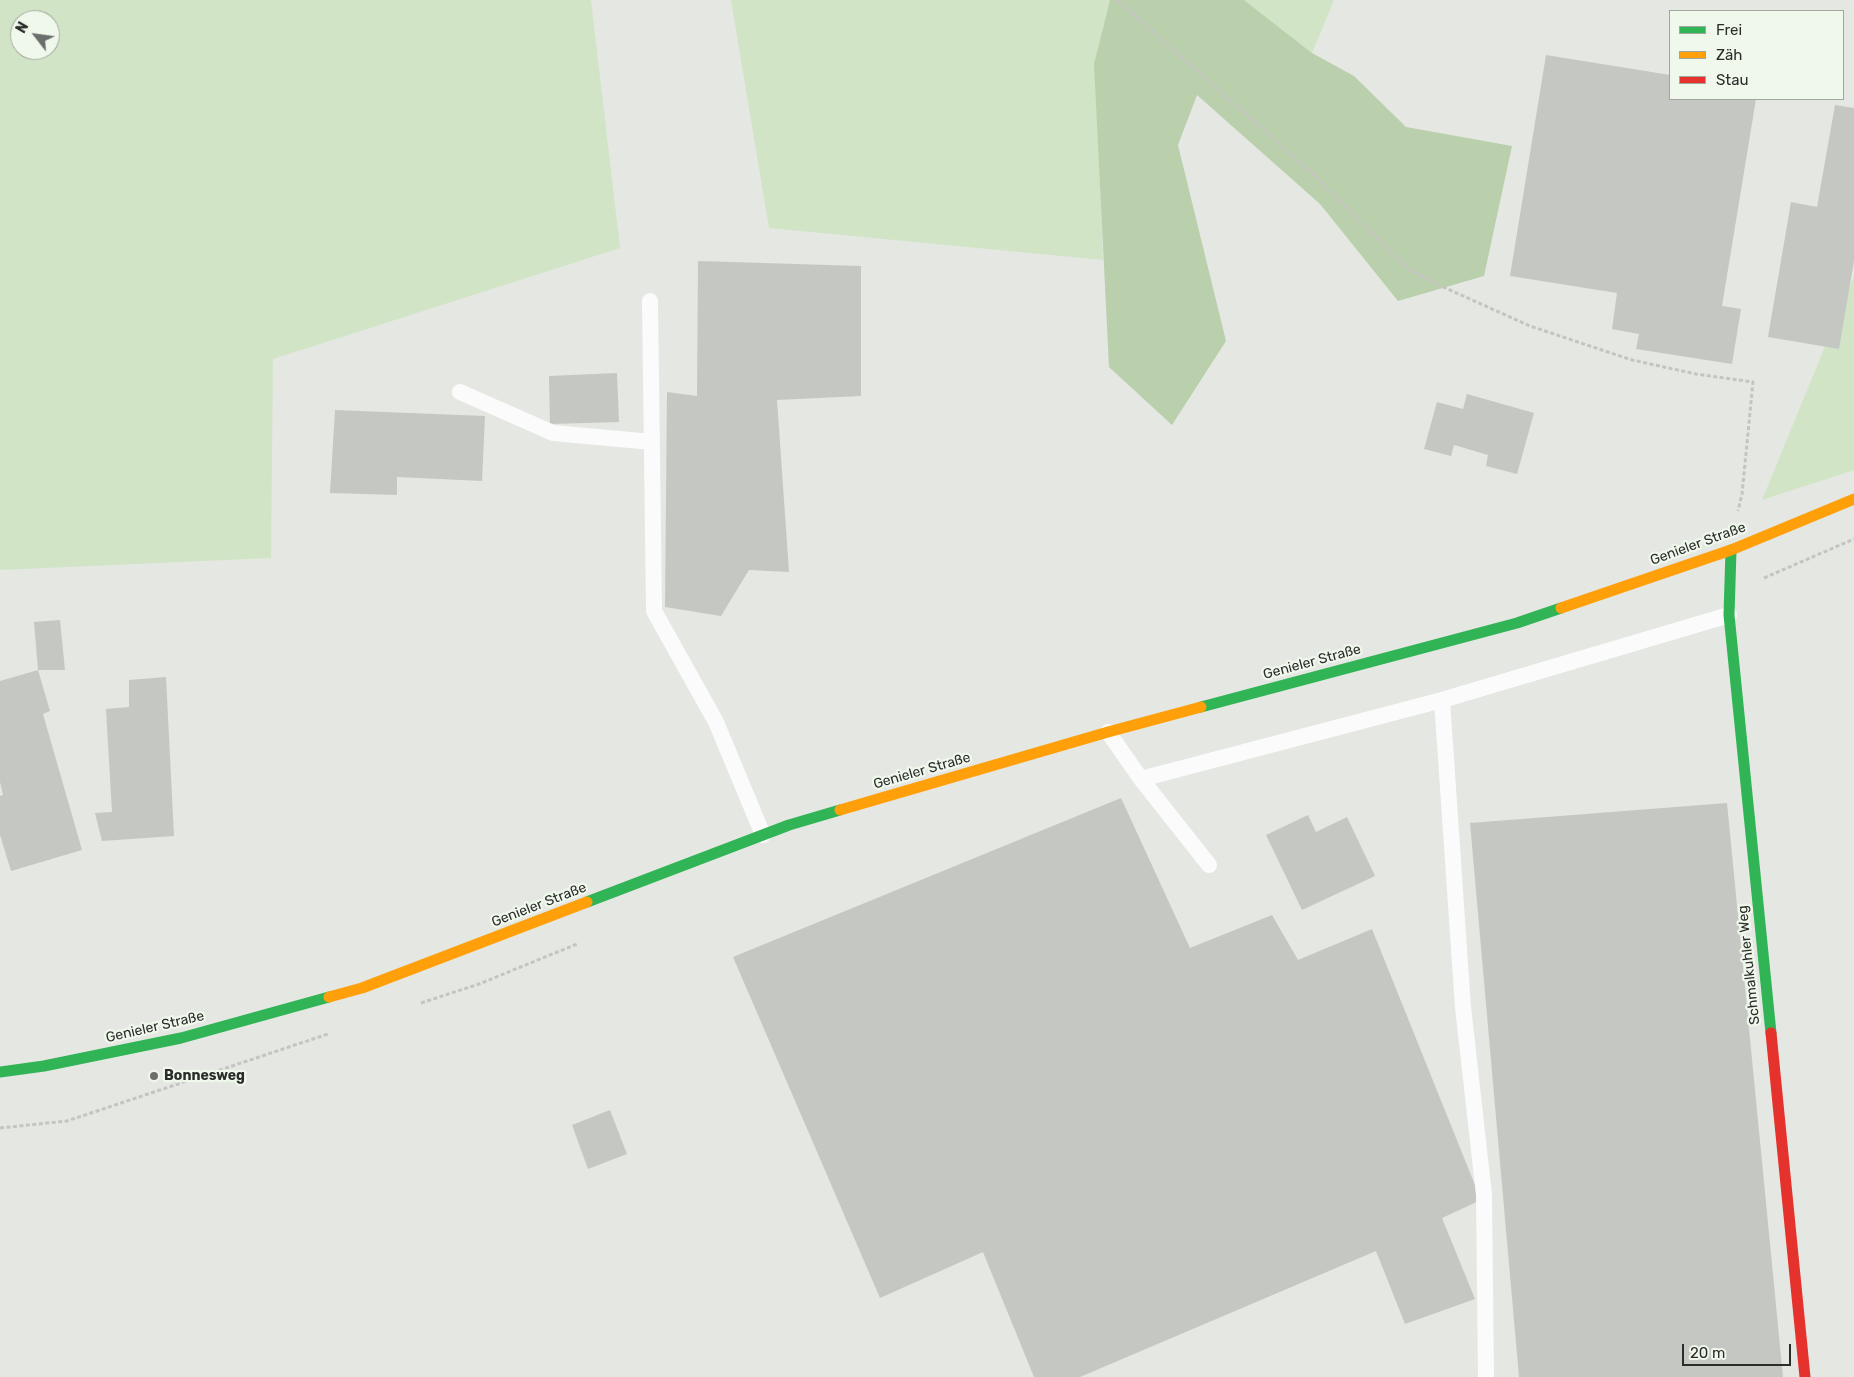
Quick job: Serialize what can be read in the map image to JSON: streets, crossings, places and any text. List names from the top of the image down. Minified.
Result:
{"streets":{"street":["Genieler Straße","Schmalkuhler Weg"]},"crossings":[["Genieler Straße","Schmalkuhler Weg"]],"places":["Bonnesweg"],"legend":["Frei","Zäh","Stau"],"scale_bar":"20 m","north":"top left"}
